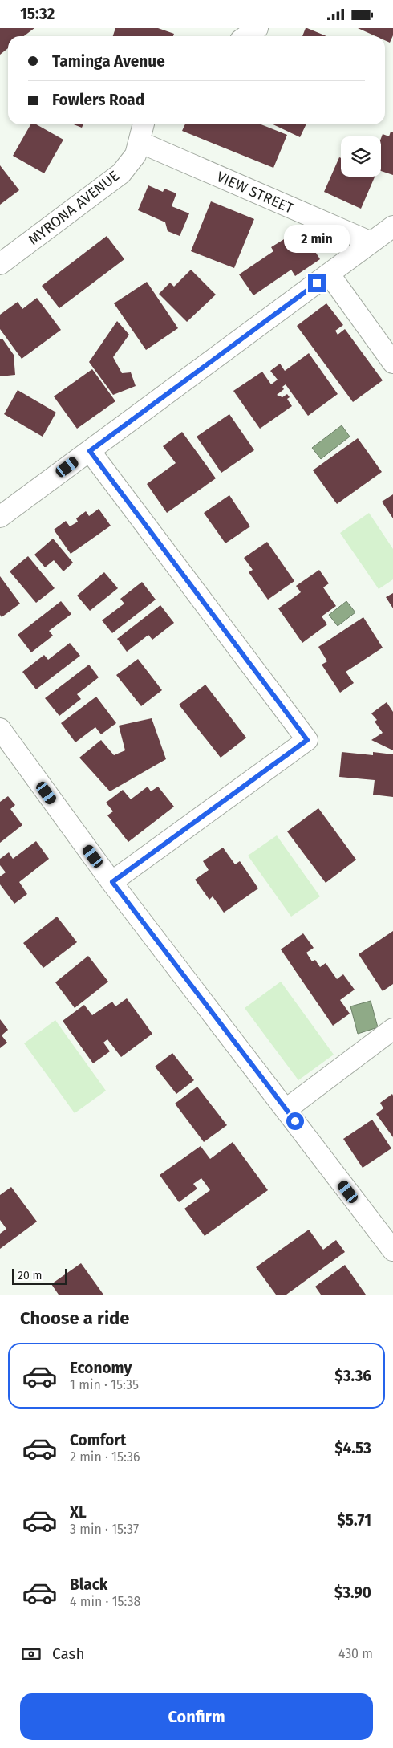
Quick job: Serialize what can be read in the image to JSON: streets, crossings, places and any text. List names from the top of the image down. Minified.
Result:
{"streets":{"street":["VIEW STREET","MYRONA AVENUE"]},"crossings":[["VIEW STREET","MYRONA AVENUE"]],"scale_bar":"20 m","page":{"status":"15:32","banner":["Taminga Avenue","Fowlers Road"],"bubble":"2 min","scale":"20 m","heading":"Choose a ride","list":[{"name":"Economy","note":"1 min · 15:35","value":"$3.36"},{"name":"Comfort","note":"2 min · 15:36","value":"$4.53"},{"name":"XL","note":"3 min · 15:37","value":"$5.71"},{"name":"Black","note":"4 min · 15:38","value":"$3.90"}],"pay":["Cash","430 m"],"buttons":"Confirm"}}
